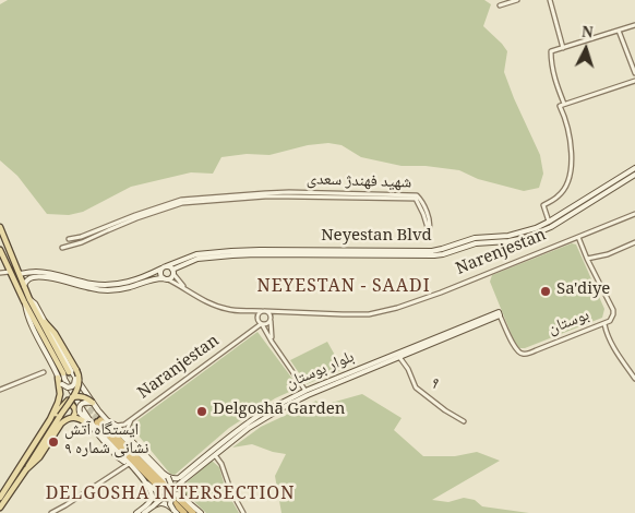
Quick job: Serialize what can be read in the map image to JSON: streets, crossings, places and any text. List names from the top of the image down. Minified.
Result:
{"streets":{"main road":["Neyestan Blvd","بلوار بوستان"],"street":["شهید فهندژ سعدی","Narenjestan","بوستان","Naranjestan","۹"]},"crossings":[["Narenjestan","بوستان"],["Narenjestan","Naranjestan"],["بوستان","بلوار بوستان"],["بلوار بوستان","۹"]],"districts":["NEYESTAN - SAADI","DELGOSHA INTERSECTION"],"places":["Sa'diye","Delgoshā Garden","ایستگاه آتش نشانی شماره ۹"],"north":"top"}
